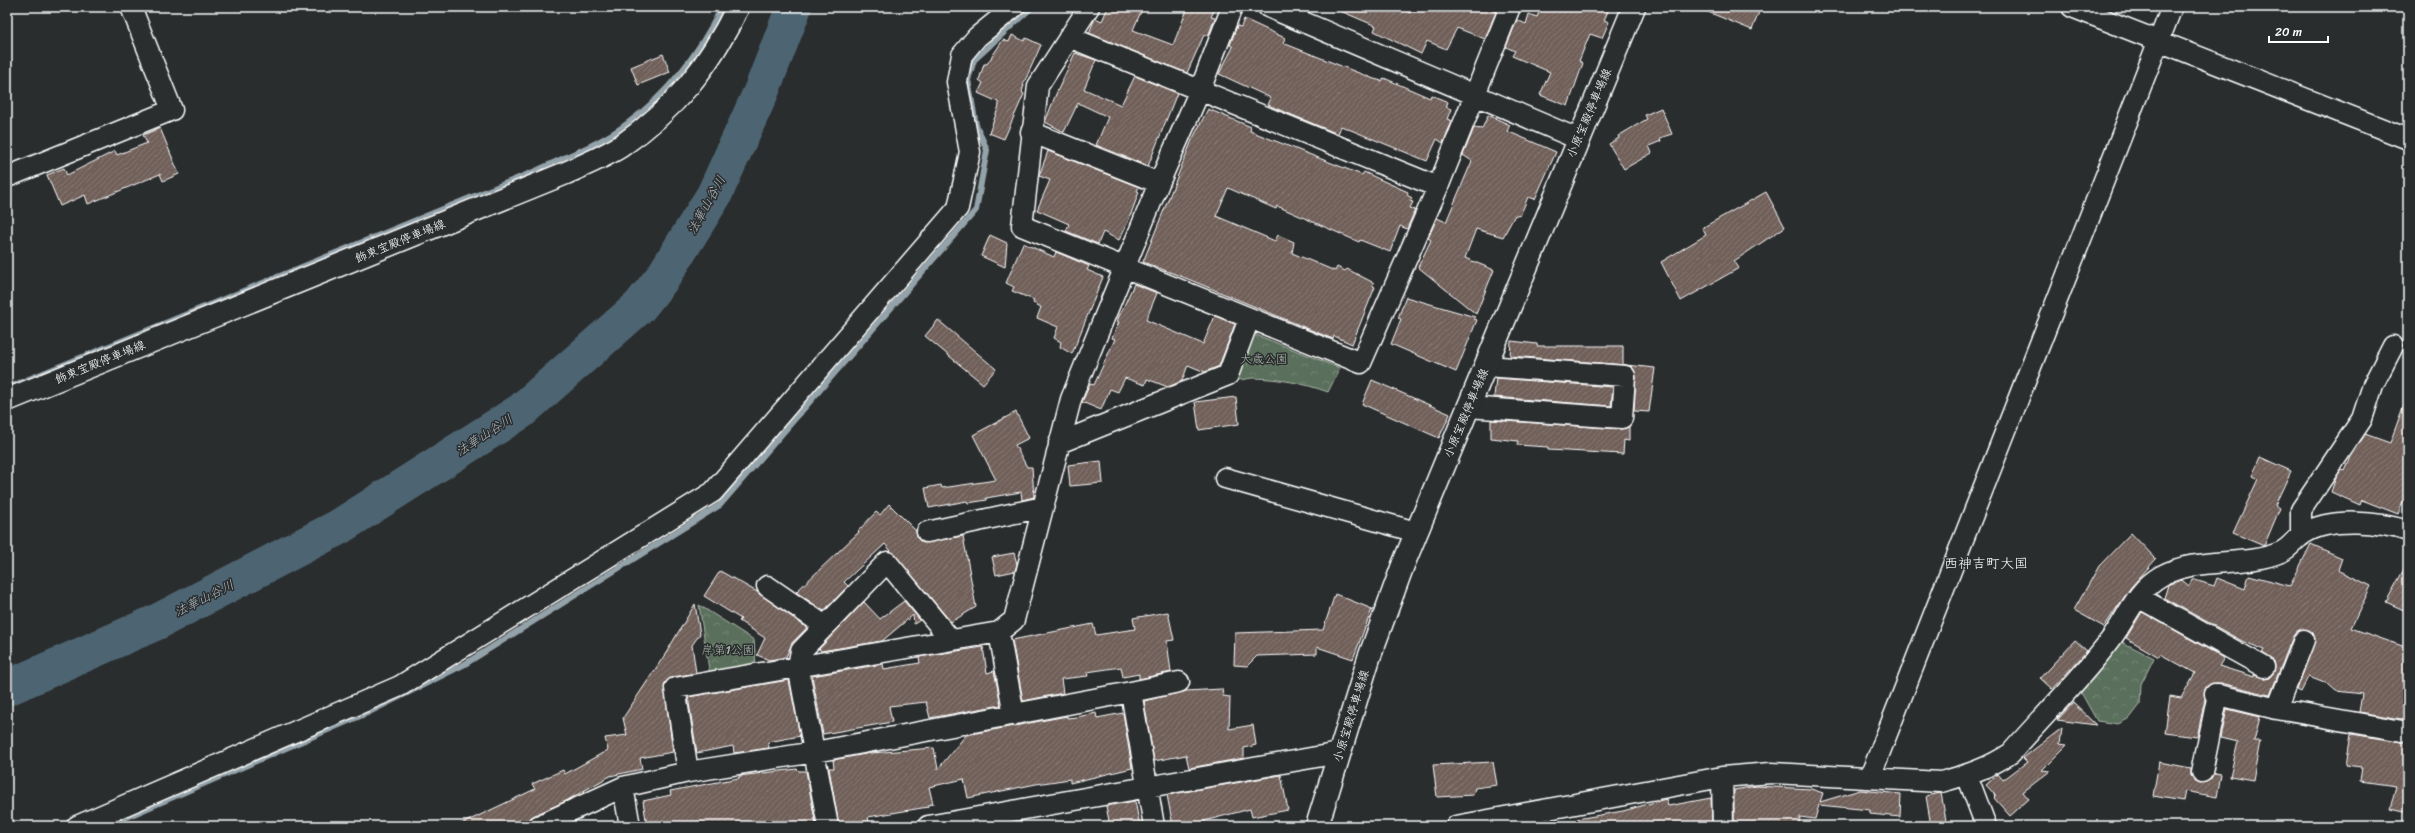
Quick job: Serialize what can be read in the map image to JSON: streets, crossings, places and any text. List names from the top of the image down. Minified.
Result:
{"streets":{"main road":["小原宝殿停車場線","飾東宝殿停車場線"]},"districts":["西神吉町大国"],"water":["法華山谷川"],"parks":["大歳公園","岸第1公園"],"scale_bar":"20 m"}
